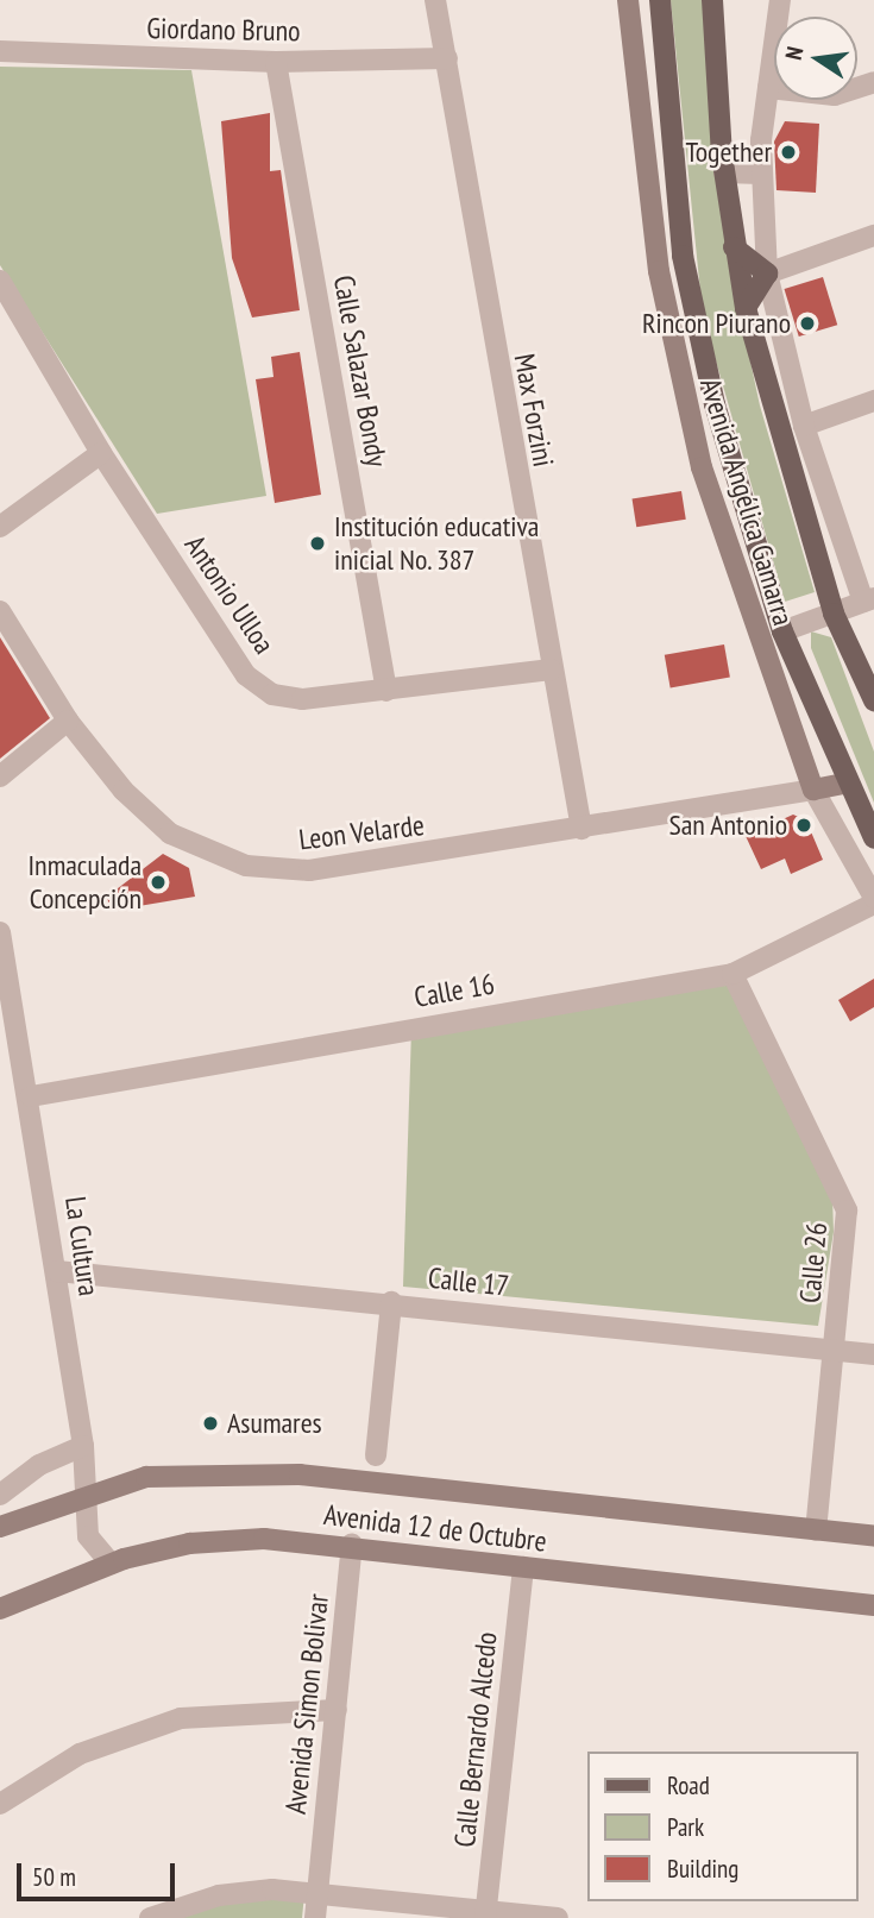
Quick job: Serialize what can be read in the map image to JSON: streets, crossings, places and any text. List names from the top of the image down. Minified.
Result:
{"streets":{"main road":["Avenida Angélica Gamarra","Leon Velarde","Avenida 12 de Octubre"],"street":["Giordano Bruno","Calle Salazar Bondy","Max Forzini","Antonio Ulloa","Calle 16","La Cultura","Calle 26","Calle 17","Avenida Simon Bolivar","Calle Bernardo Alcedo"]},"crossings":[["Giordano Bruno","Calle Salazar Bondy"],["Giordano Bruno","Max Forzini"],["Calle Salazar Bondy","Antonio Ulloa"],["Max Forzini","Antonio Ulloa"],["Max Forzini","Leon Velarde"],["Avenida Angélica Gamarra","Leon Velarde"],["Avenida Angélica Gamarra","Calle 16"],["Calle 16","La Cultura"],["Calle 16","Calle 26"],["La Cultura","Calle 17"],["La Cultura","Avenida 12 de Octubre"],["Calle 26","Calle 17"],["Calle 26","Avenida 12 de Octubre"],["Avenida 12 de Octubre","Avenida Simon Bolivar"],["Avenida 12 de Octubre","Calle Bernardo Alcedo"]],"places":["Together","Rincon Piurano","Institución educativa inicial No. 387","San Antonio","Inmaculada Concepción","Asumares"],"legend":["Road","Park","Building"],"scale_bar":"50 m","north":"left"}
